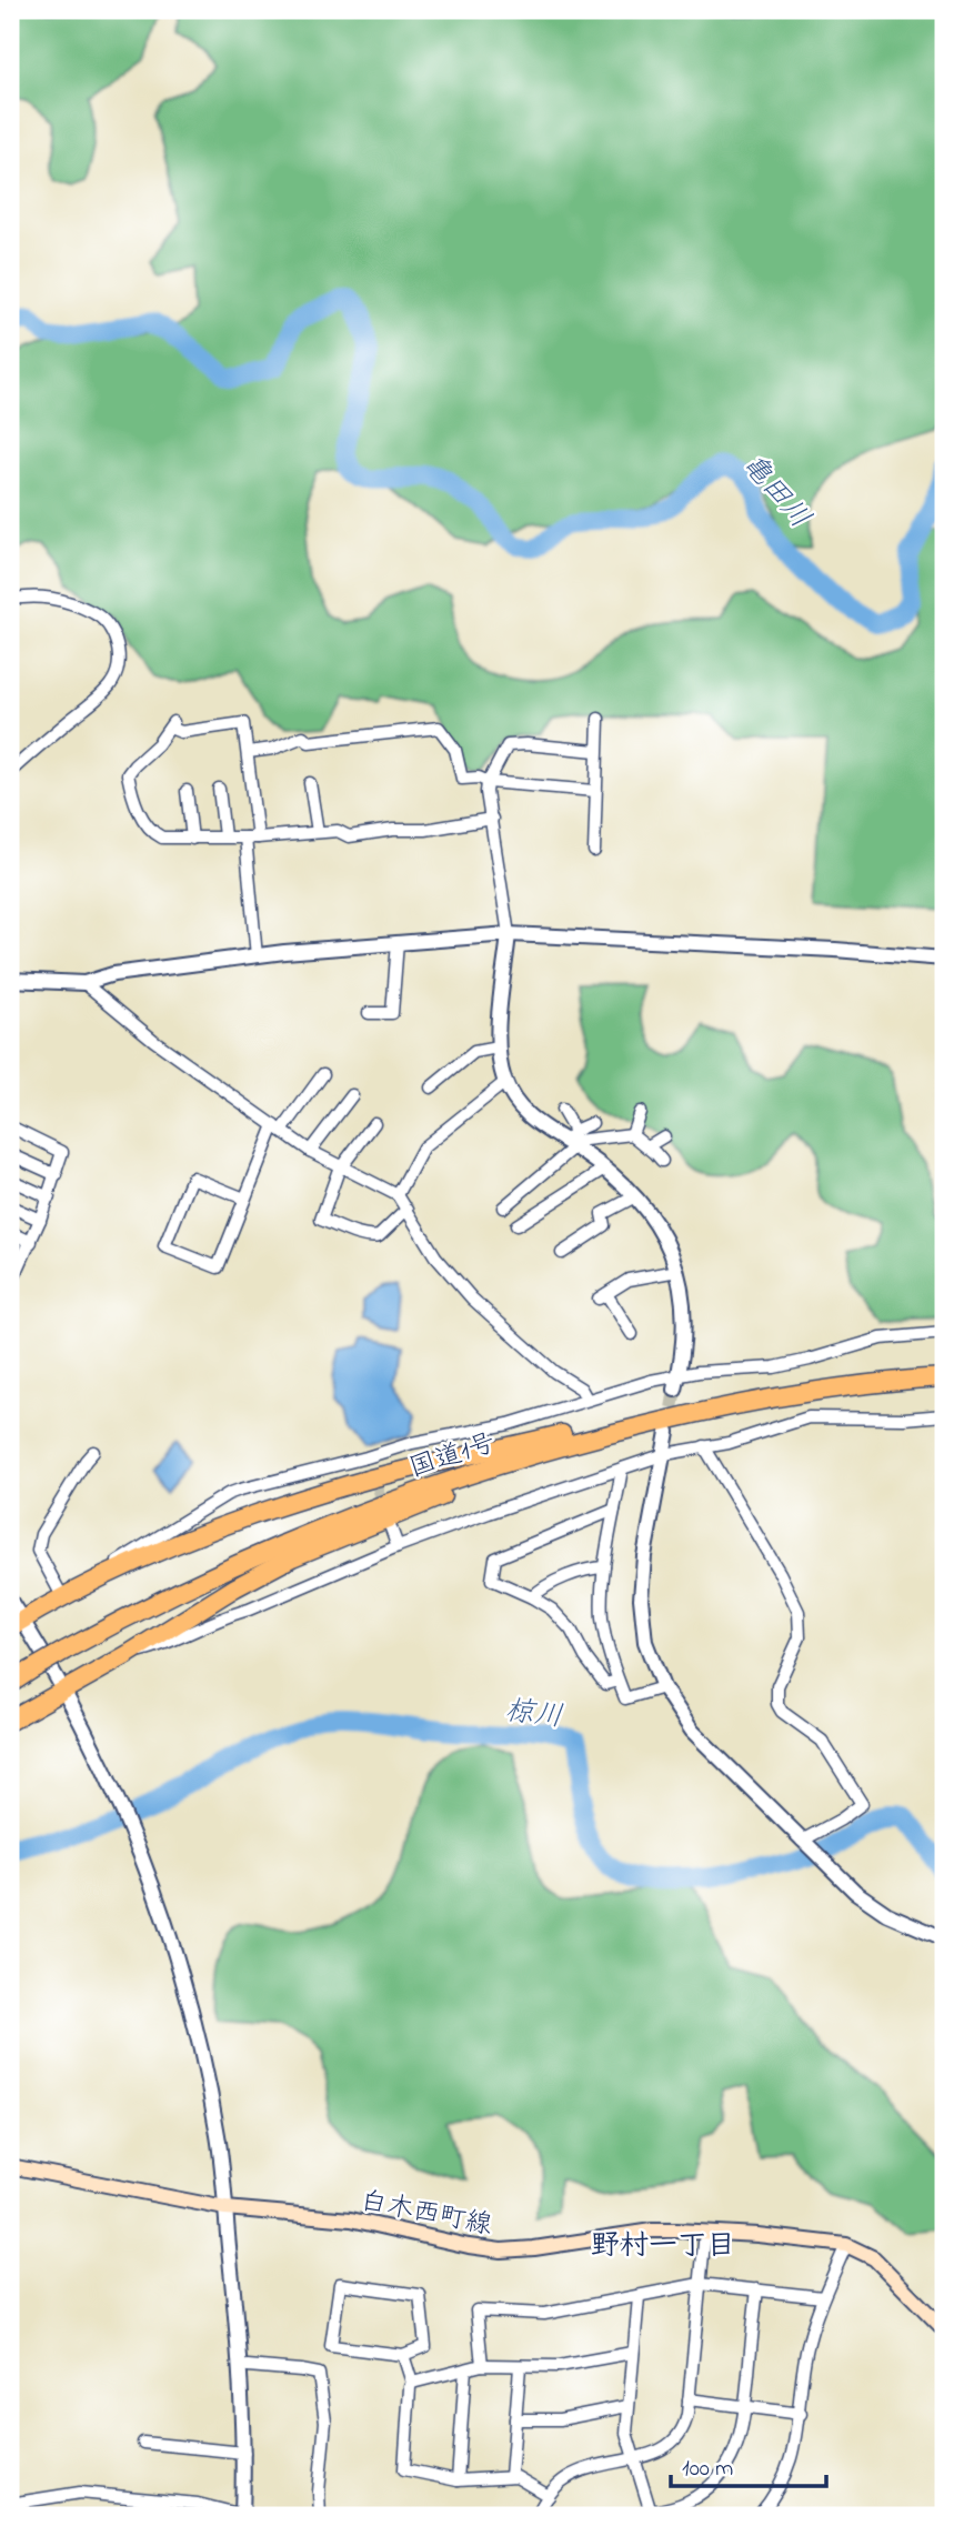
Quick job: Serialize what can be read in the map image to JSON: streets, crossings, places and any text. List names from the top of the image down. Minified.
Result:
{"streets":{"highway":["国道1号"],"main road":["白木西町線"]},"districts":["野村一丁目"],"water":["亀田川","椋川"],"scale_bar":"100 m"}
